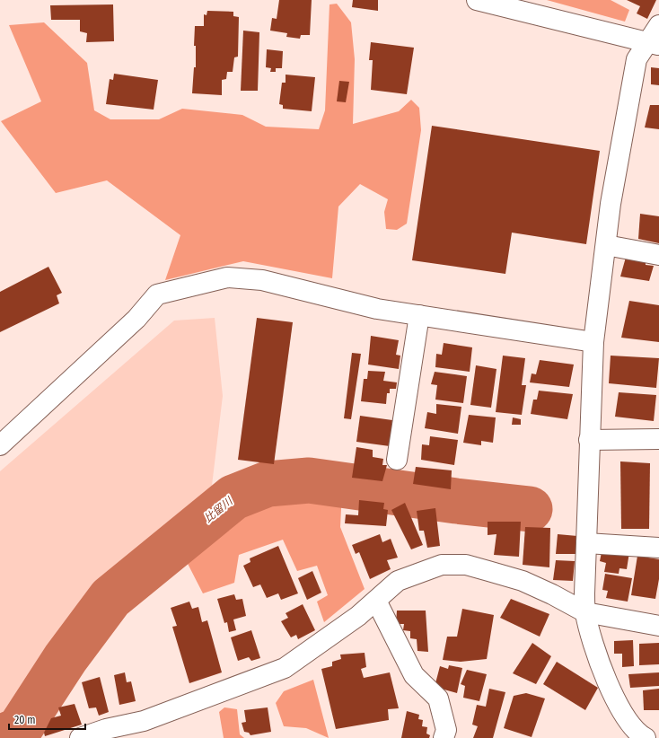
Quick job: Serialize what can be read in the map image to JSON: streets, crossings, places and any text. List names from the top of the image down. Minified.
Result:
{"water":["比留川"],"scale_bar":"20 m"}
